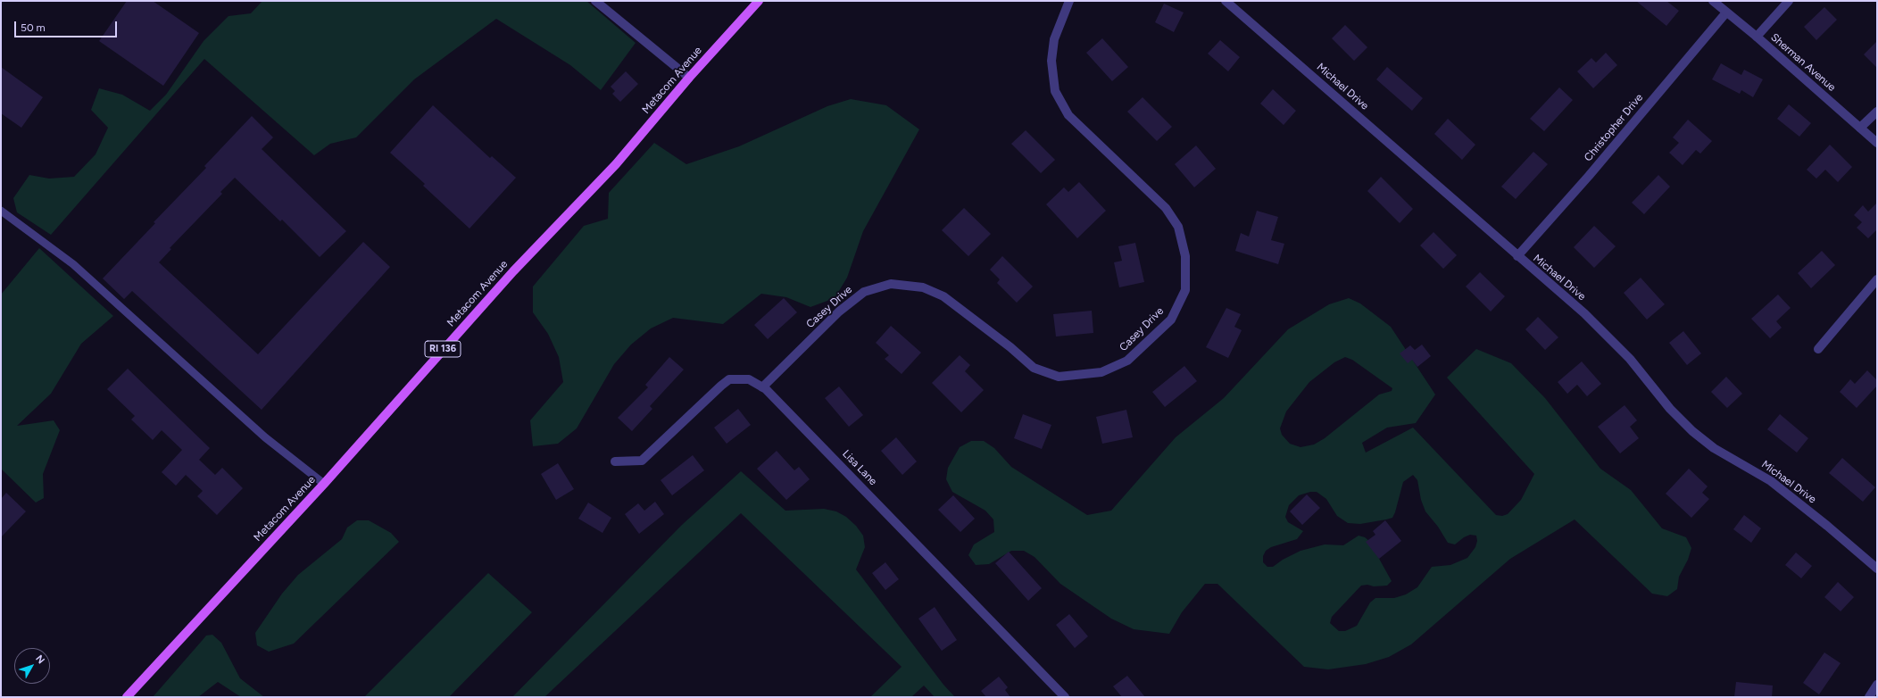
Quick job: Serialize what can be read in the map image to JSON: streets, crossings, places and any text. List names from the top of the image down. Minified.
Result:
{"streets":{"main road":["Metacom Avenue","RI 136"],"street":["Sherman Avenue","Michael Drive","Christopher Drive","Casey Drive","Lisa Lane"]},"crossings":[["Sherman Avenue","Christopher Drive"],["Michael Drive","Christopher Drive"],["Casey Drive","Lisa Lane"]],"scale_bar":"50 m","north":"top right"}
